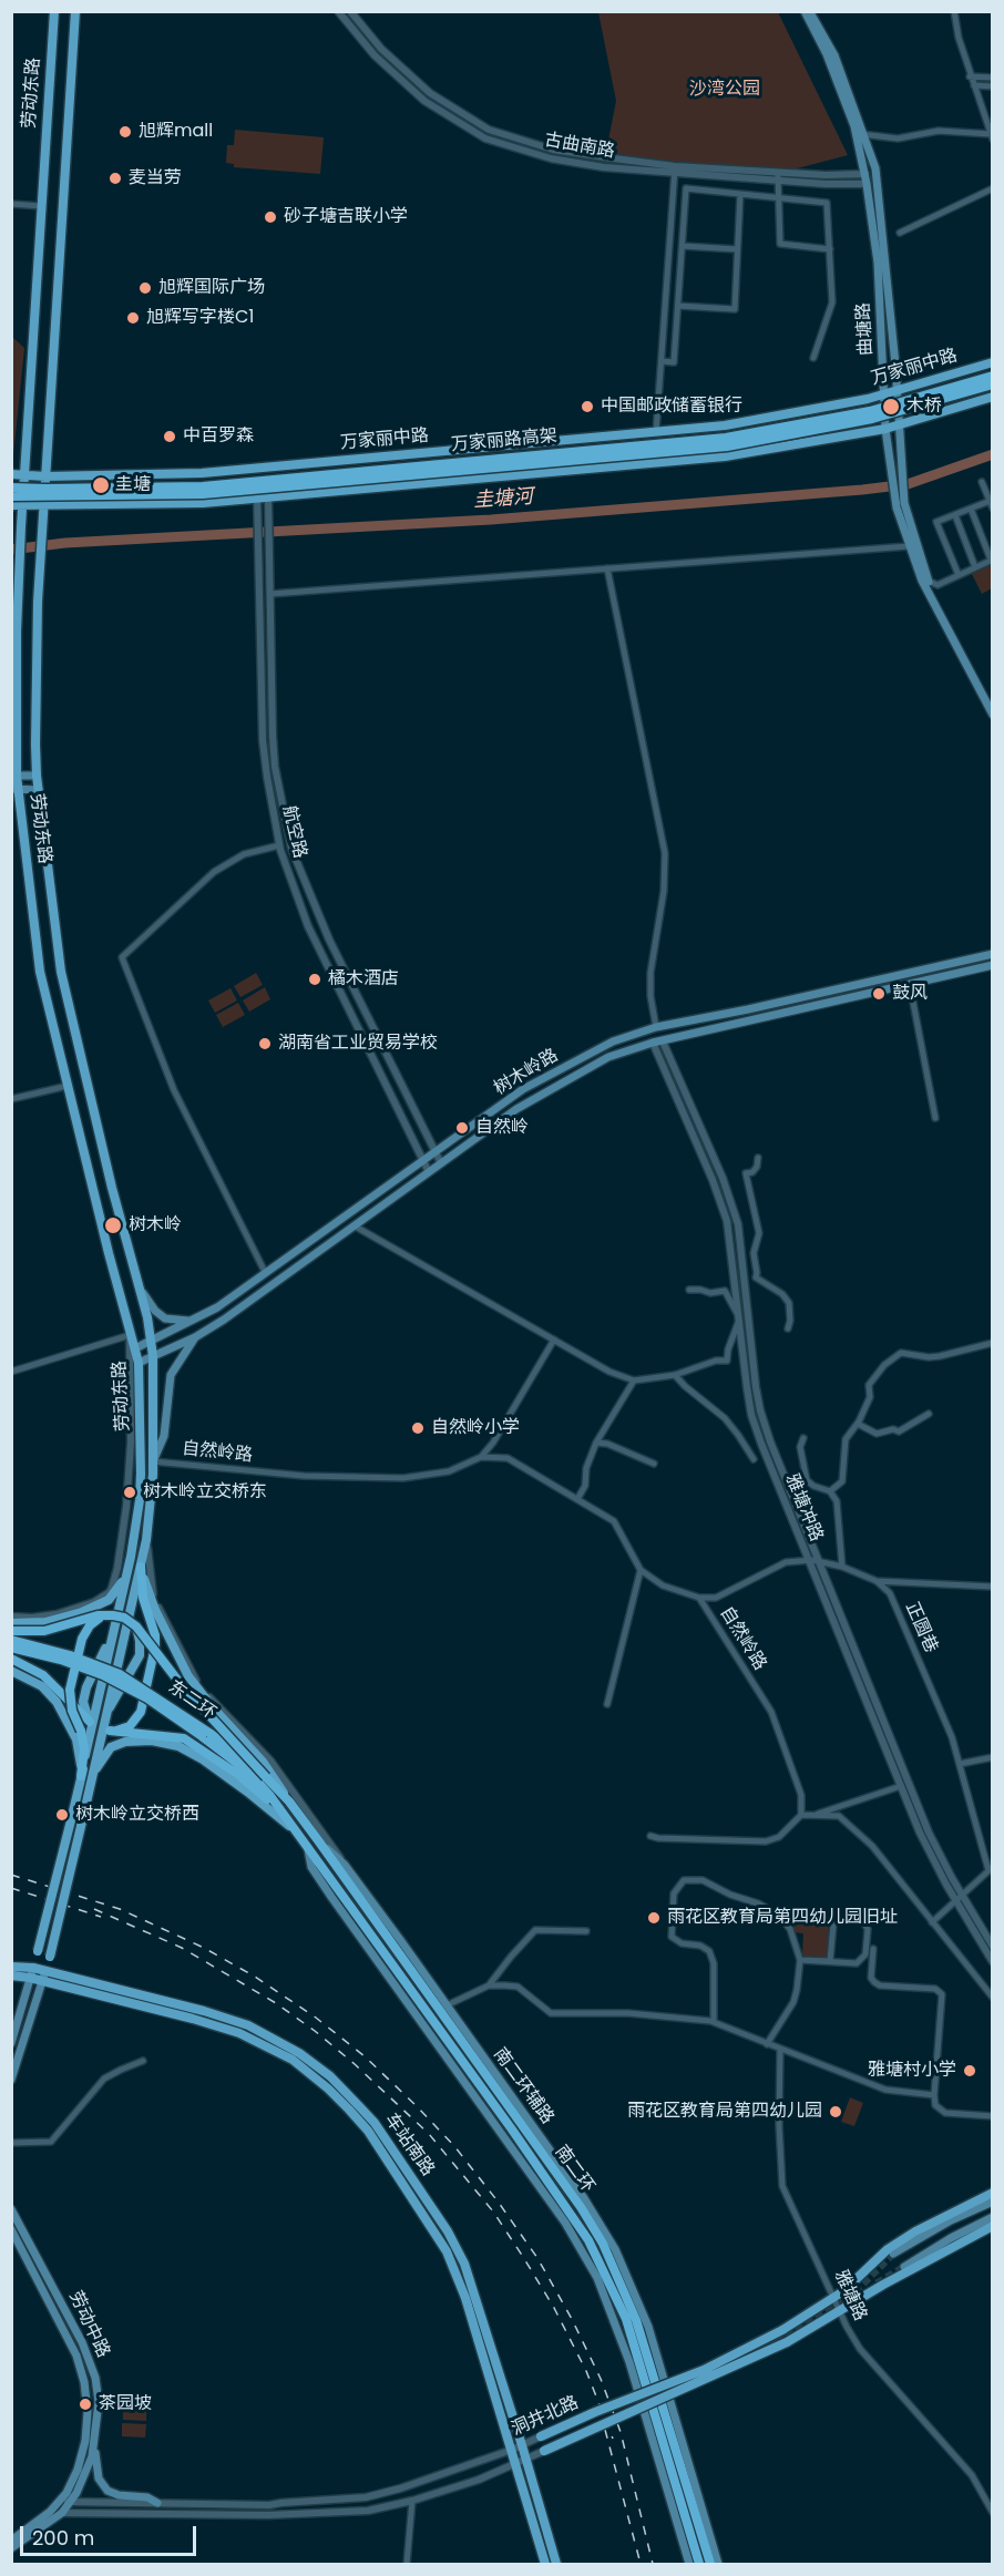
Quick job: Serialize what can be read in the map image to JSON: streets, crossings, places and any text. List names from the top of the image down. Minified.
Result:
{"streets":{"highway":["万家丽路高架","东二环","南二环"],"main road":["劳动东路","曲塘路","万家丽中路","树木岭路","南二环辅路","车站南路","劳动中路","洞井北路"],"street":["古曲南路","航空路","自然岭路","雅塘冲路","正圆巷","雅塘路"]},"crossings":[["劳动东路","万家丽中路"],["劳动东路","树木岭路"],["劳动东路","自然岭路"],["古曲南路","曲塘路"],["曲塘路","万家丽中路"],["万家丽中路","航空路"],["航空路","树木岭路"],["树木岭路","雅塘冲路"],["自然岭路","正圆巷"],["雅塘冲路","正圆巷"],["东二环","南二环辅路"],["东二环","南二环"],["南二环辅路","南二环"],["车站南路","洞井北路"],["雅塘路","洞井北路"],["劳动中路","洞井北路"]],"water":["圭塘河"],"parks":["沙湾公园"],"places":["旭辉mall","麦当劳","砂子塘吉联小学","旭辉国际广场","旭辉写字楼C1","中国邮政储蓄银行","木桥","中百罗森","圭塘","橘木酒店","鼓风","湖南省工业贸易学校","自然岭","树木岭","自然岭小学","树木岭立交桥东","树木岭立交桥西","雨花区教育局第四幼儿园旧址","雅塘村小学","雨花区教育局第四幼儿园","茶园坡"],"scale_bar":"200 m"}
